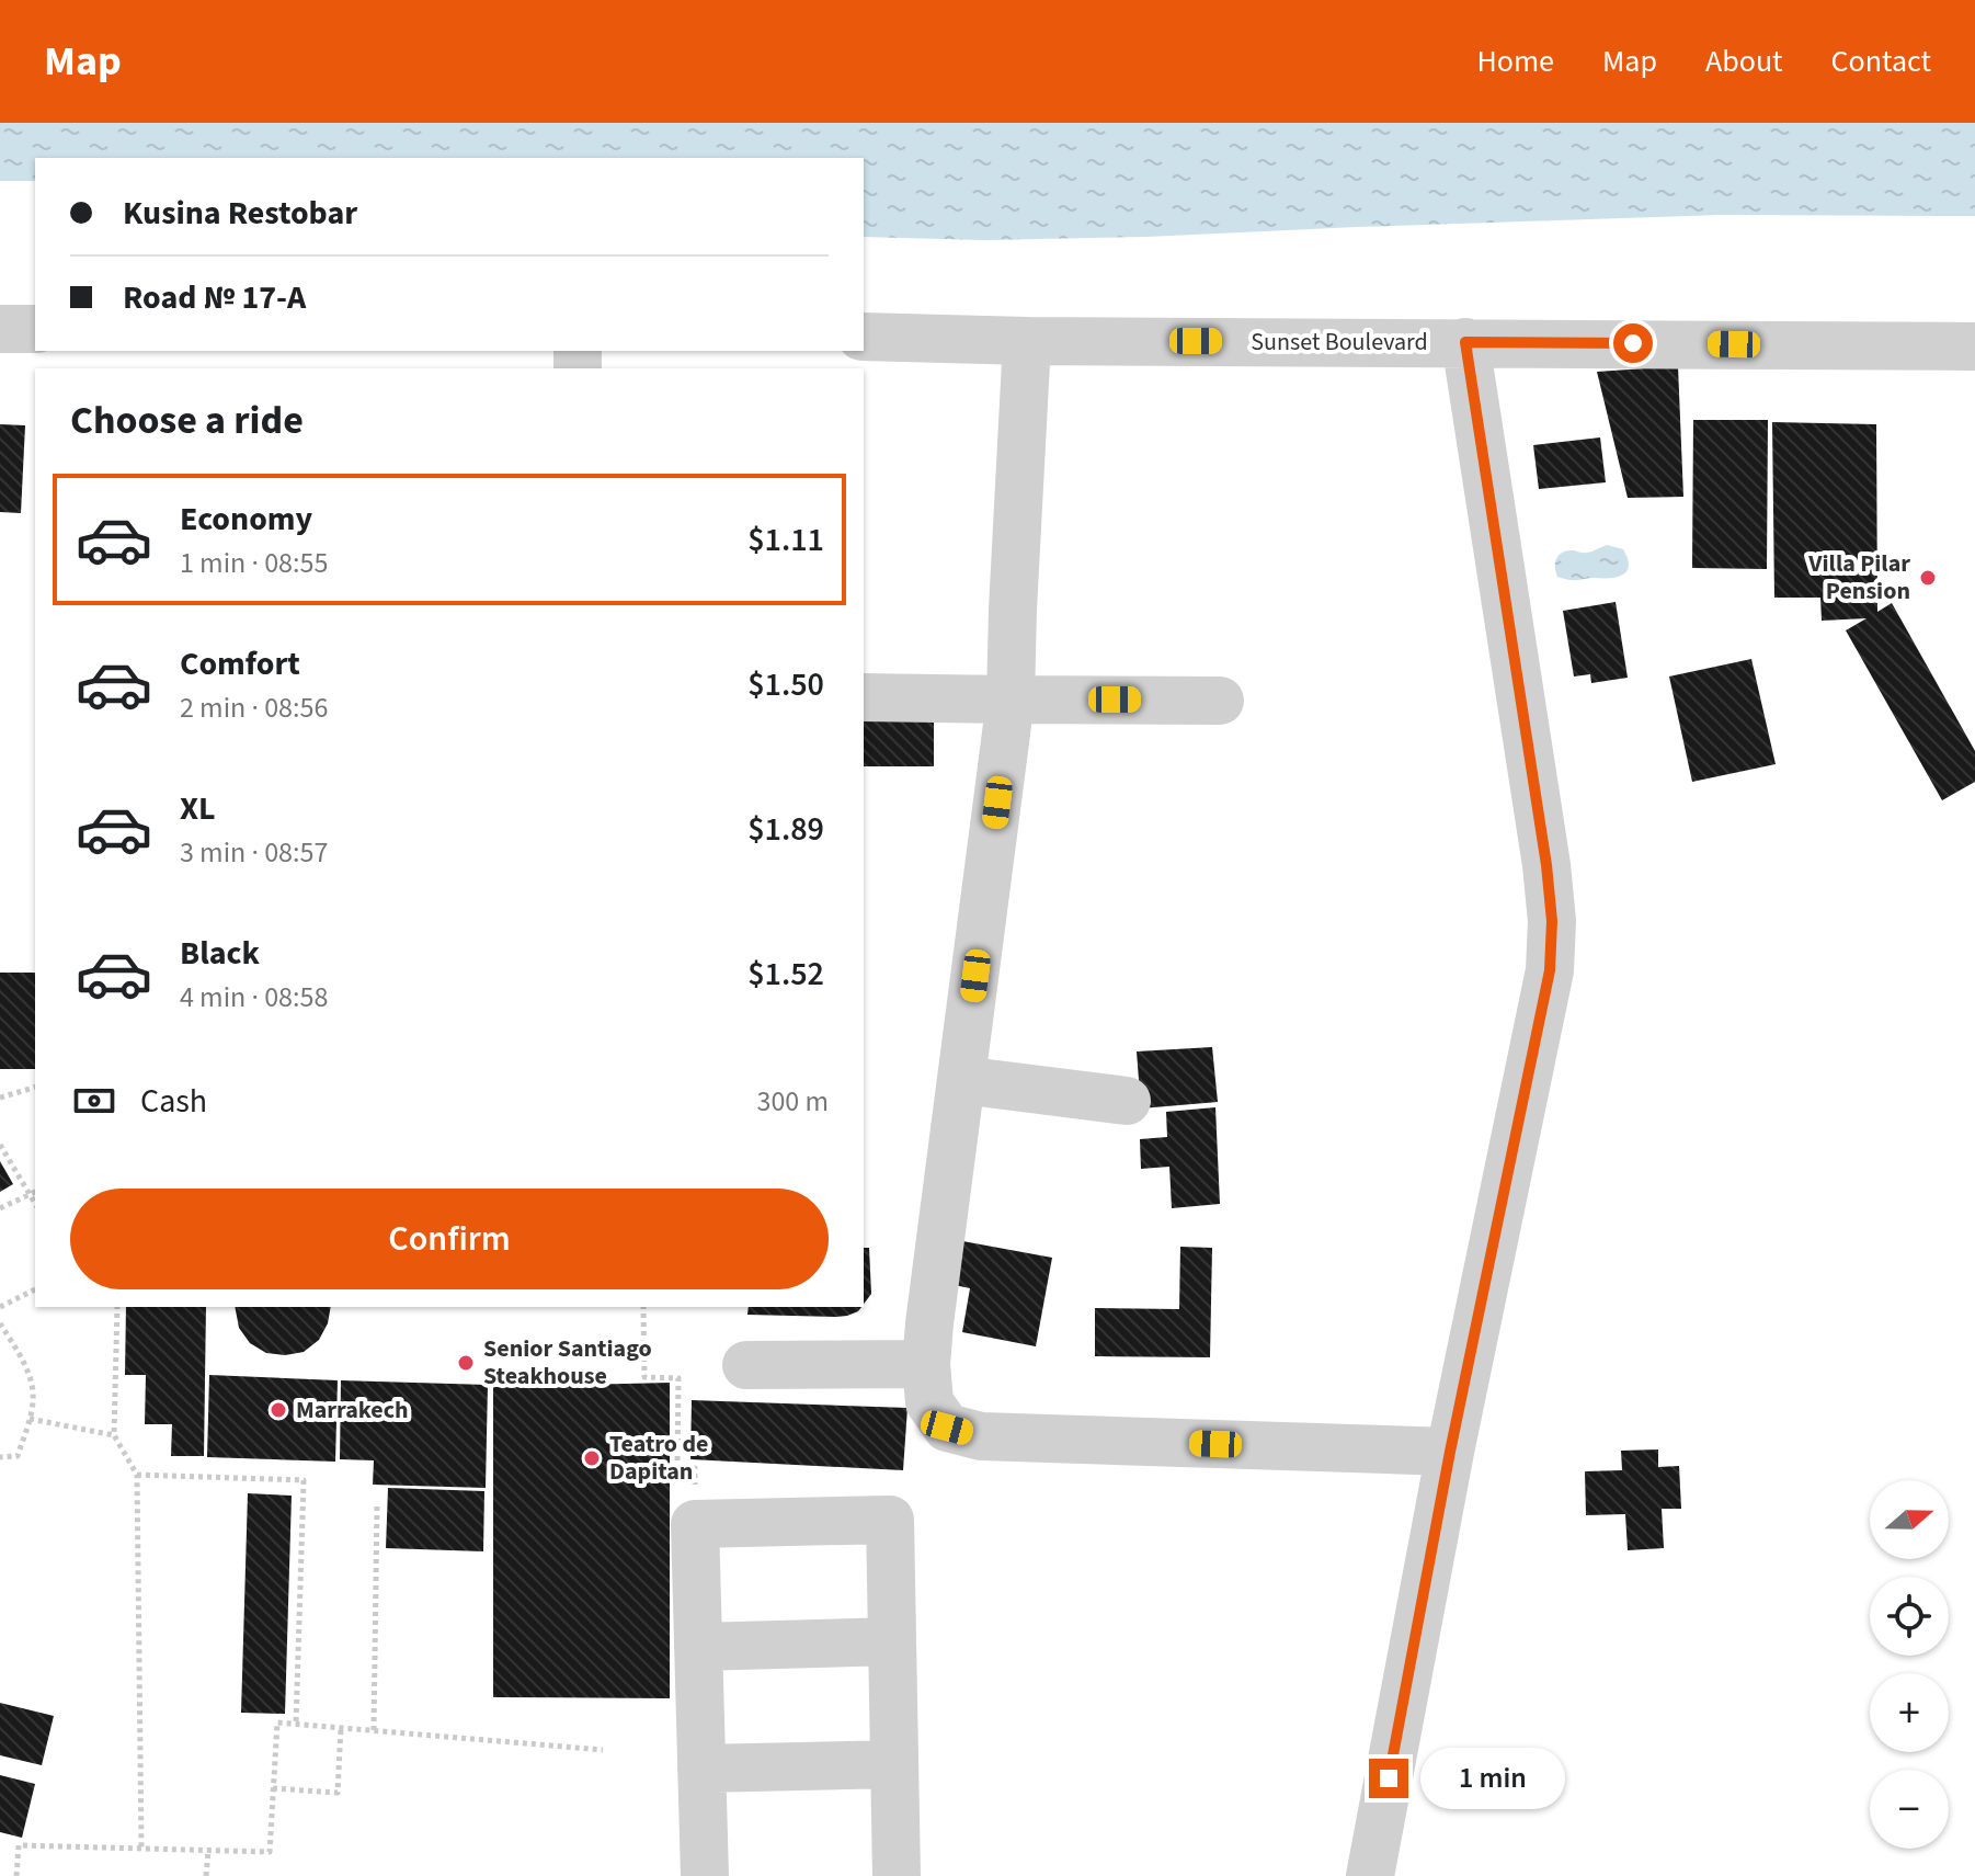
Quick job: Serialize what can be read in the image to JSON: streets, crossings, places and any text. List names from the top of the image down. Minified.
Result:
{"streets":{"street":["Sunset Boulevard"]},"places":["Villa Pilar Pension","Senior Santiago Steakhouse","Marrakech","Teatro de Dapitan"],"north":"right","page":{"header":"Map","nav":["Home","Map","About","Contact"],"banner":["Kusina Restobar","Road № 17-A"],"heading":"Choose a ride","list":[{"name":"Economy","note":"1 min · 08:55","value":"$1.11"},{"name":"Comfort","note":"2 min · 08:56","value":"$1.50"},{"name":"XL","note":"3 min · 08:57","value":"$1.89"},{"name":"Black","note":"4 min · 08:58","value":"$1.52"}],"pay":["Cash","300 m"],"buttons":"Confirm","map_buttons":["+","−"],"bubble":"1 min"}}
